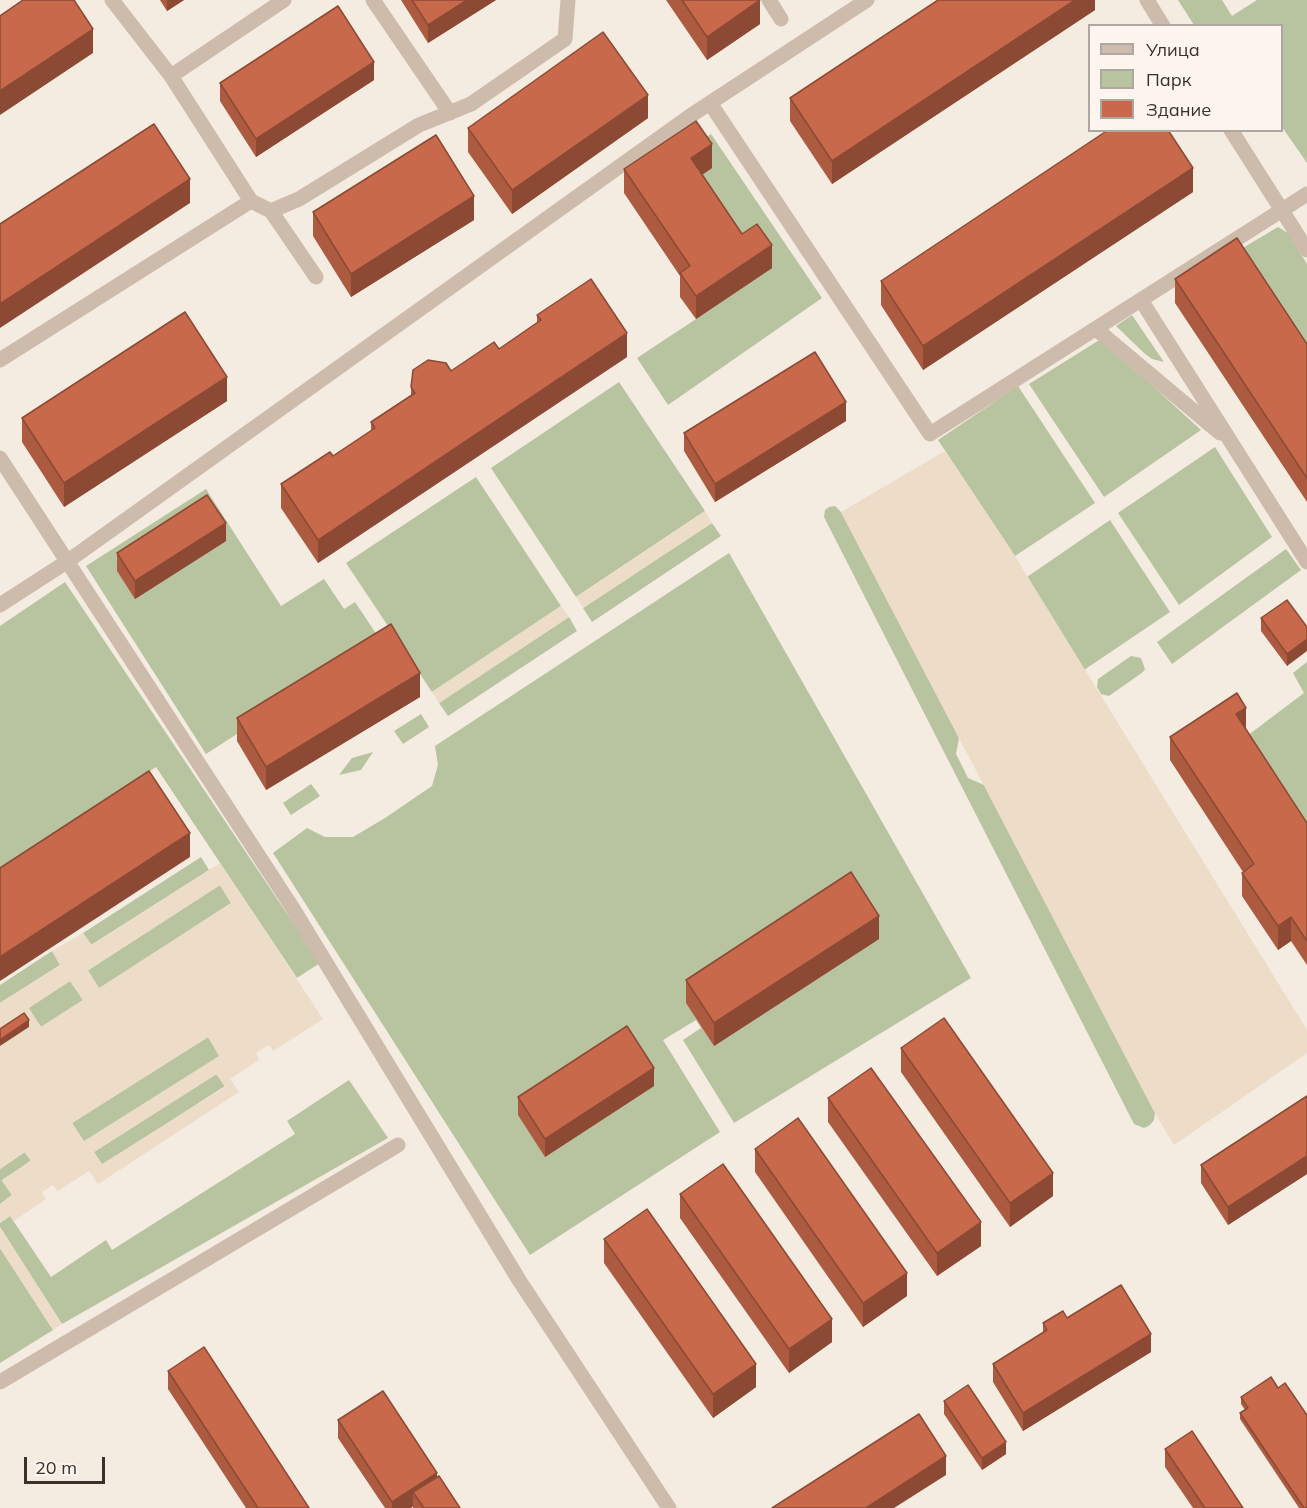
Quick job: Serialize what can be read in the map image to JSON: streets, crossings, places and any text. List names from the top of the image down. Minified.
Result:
{"legend":["Улица","Парк","Здание"],"scale_bar":"20 m"}
